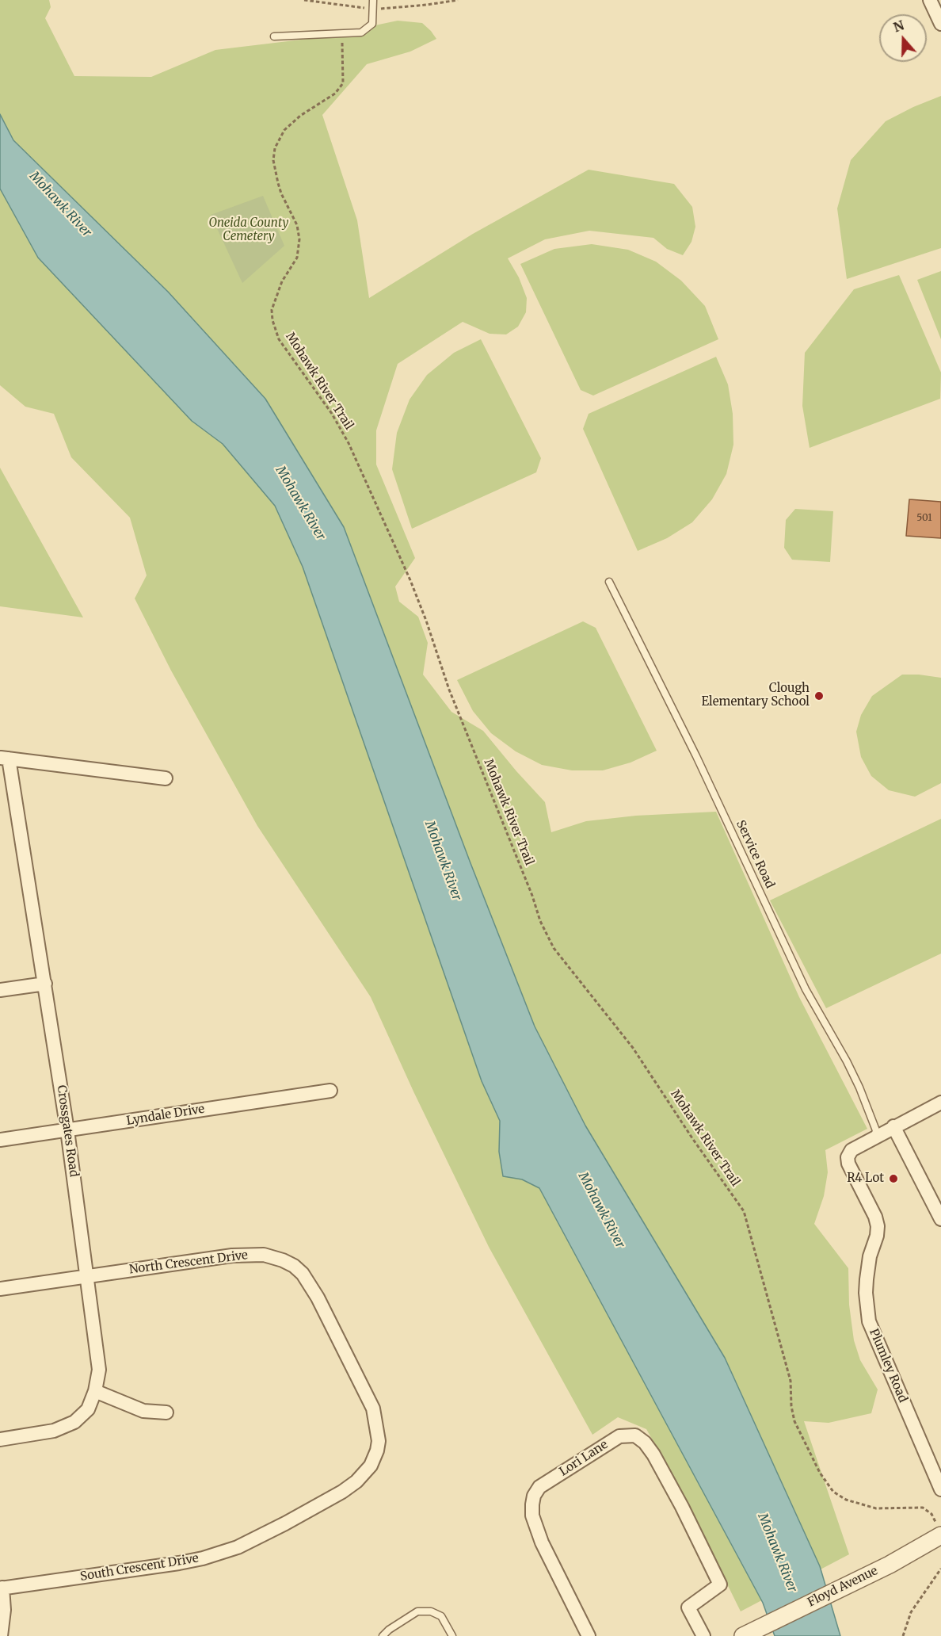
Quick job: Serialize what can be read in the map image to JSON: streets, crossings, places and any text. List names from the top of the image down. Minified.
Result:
{"streets":{"street":["Lyndale Drive","Crossgates Road","North Crescent Drive","Plumley Road","Lori Lane","South Crescent Drive","Floyd Avenue"],"lane":["Service Road"],"path":["Mohawk River Trail"]},"crossings":[["Mohawk River Trail","Floyd Avenue"],["Service Road","Plumley Road"],["Lyndale Drive","Crossgates Road"],["Crossgates Road","North Crescent Drive"],["North Crescent Drive","South Crescent Drive"]],"water":["Mohawk River"],"parks":["Oneida County Cemetery"],"places":["Clough Elementary School","R4 Lot"],"house_numbers":["501"],"north":"top"}
